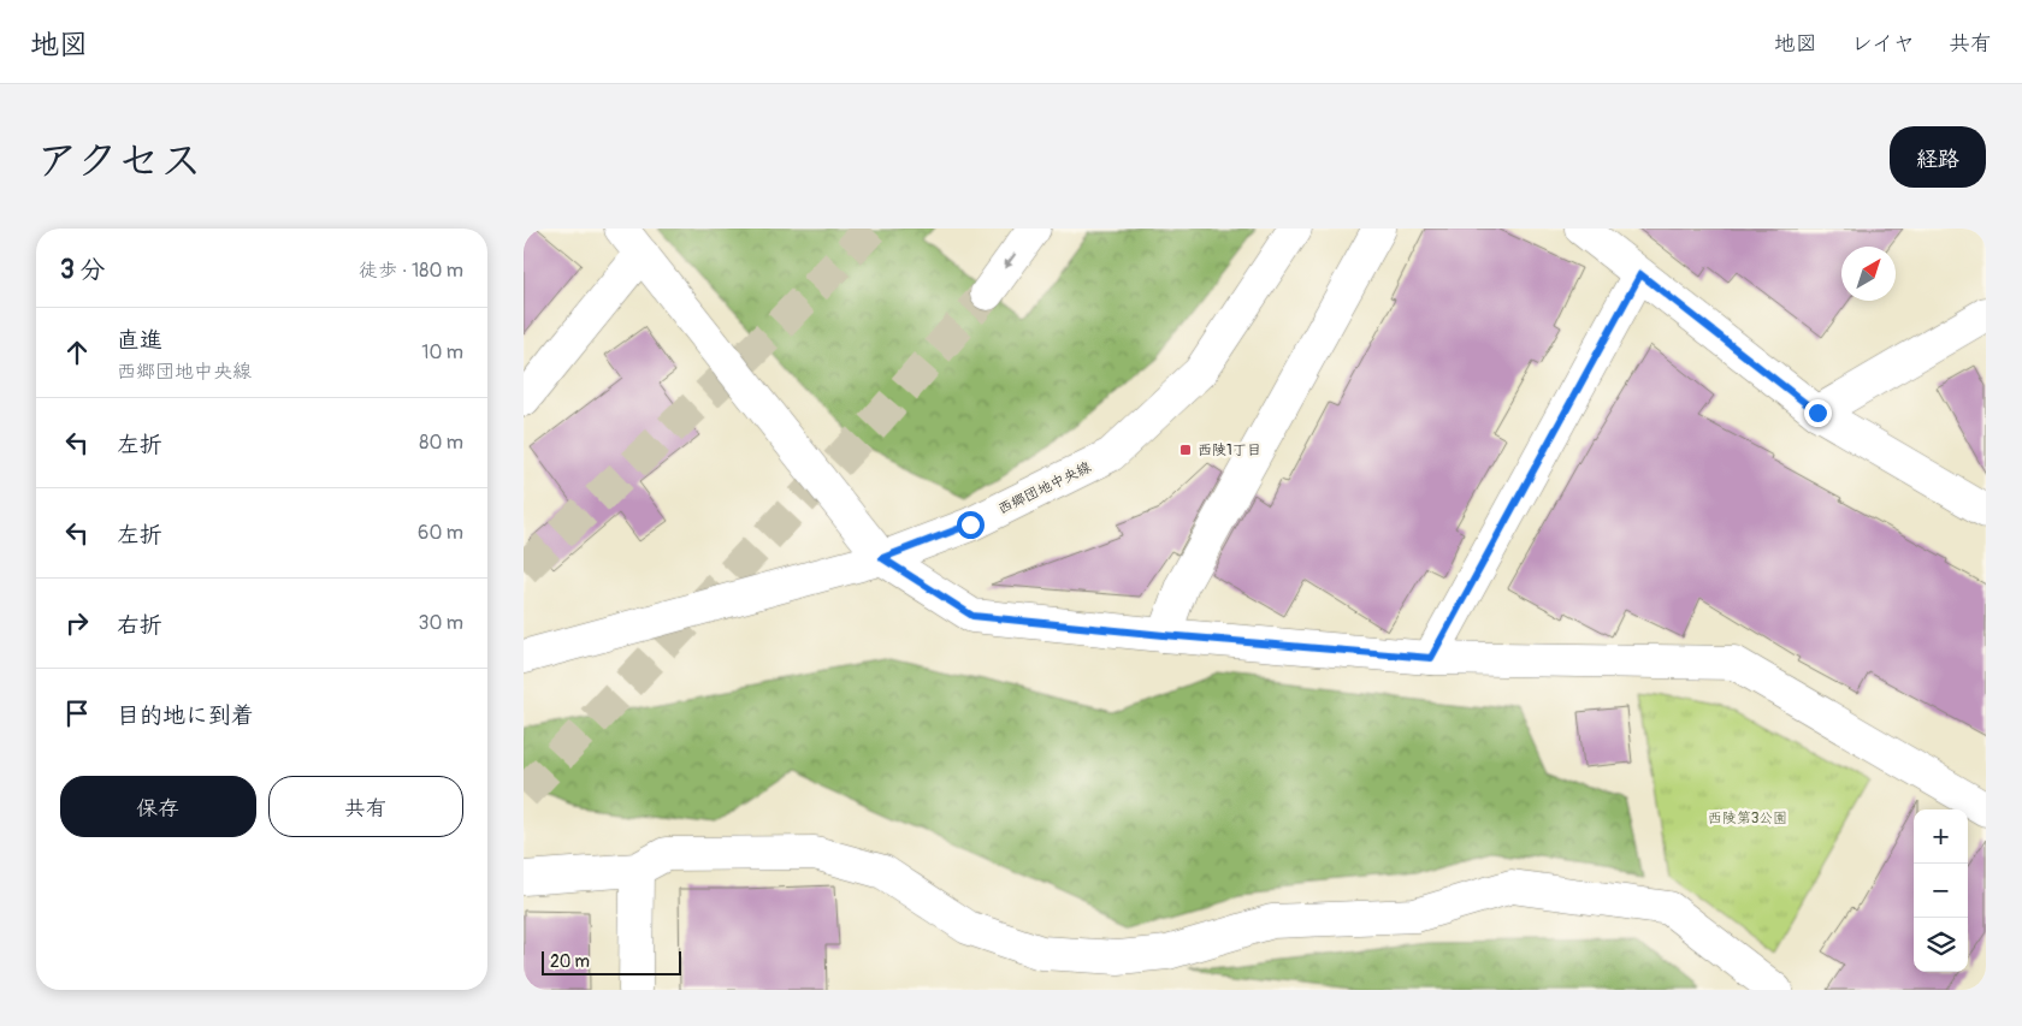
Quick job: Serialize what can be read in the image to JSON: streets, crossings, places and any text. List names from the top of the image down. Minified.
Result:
{"streets":{"main road":["西郷団地中央線"]},"parks":["西陵第3公園"],"places":{"transit":["西陵1丁目"]},"scale_bar":"20 m","north":"top right","page":{"header":"地図","nav":["地図","レイヤ","共有"],"title":"アクセス","buttons":["経路",["保存","共有"]],"heading":["3 分","徒歩 · 180 m"],"list":[["直進","西郷団地中央線","10 m"],["左折","80 m"],["左折","60 m"],["右折","30 m"],"目的地に到着"],"map_buttons":["+","−"],"scale":"20 m"}}
